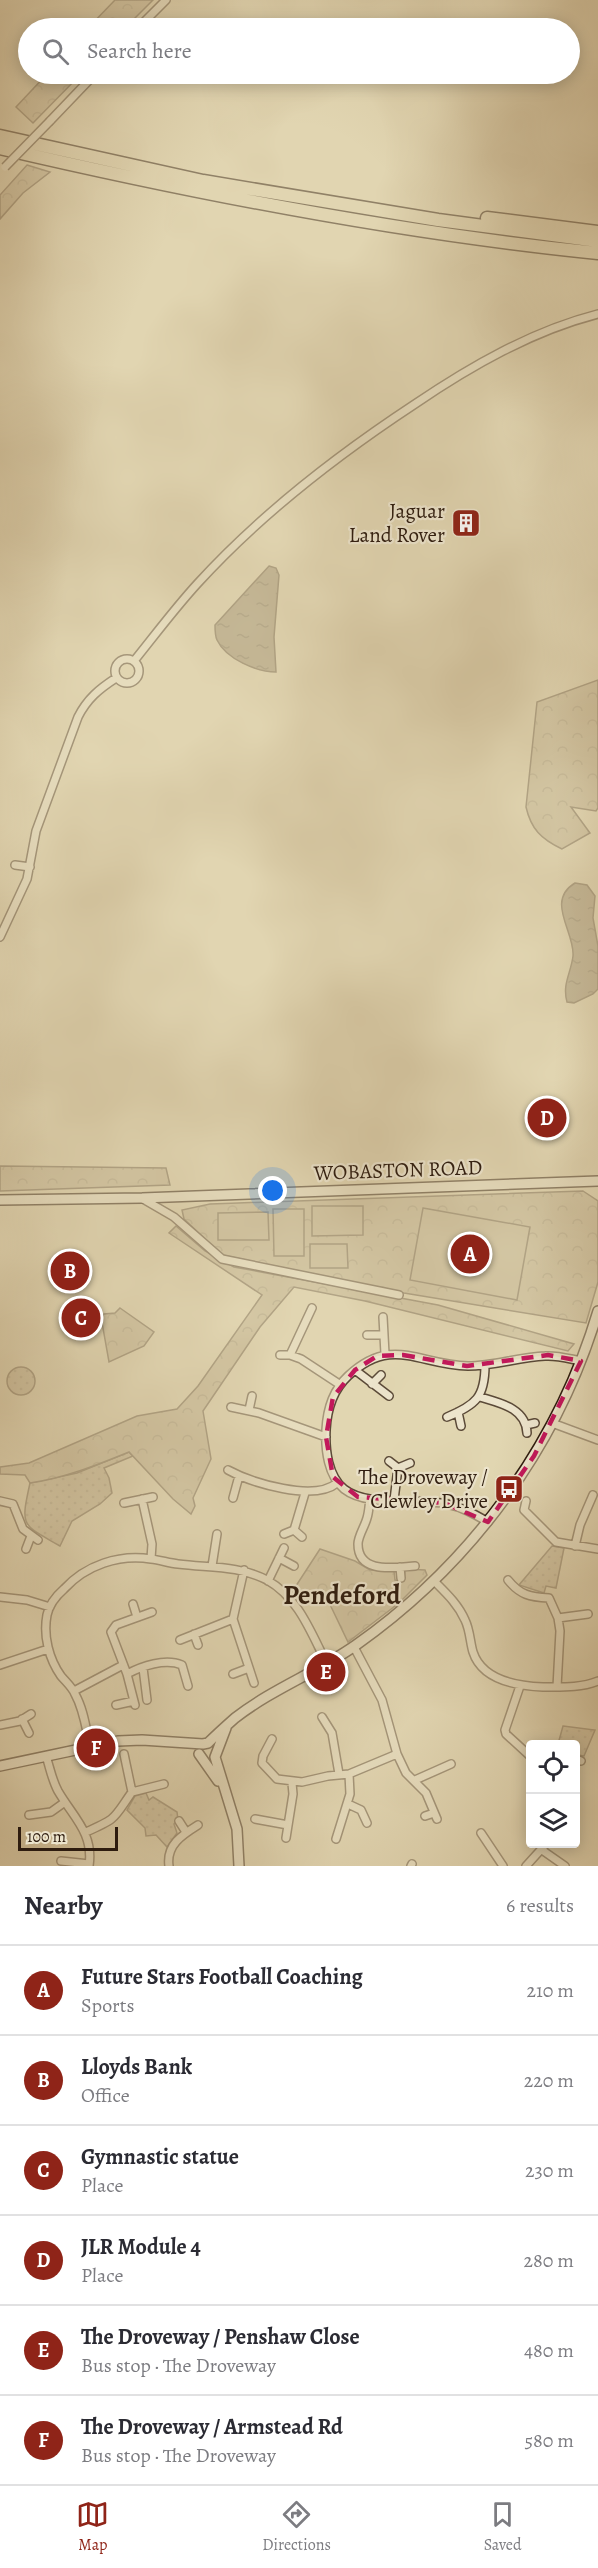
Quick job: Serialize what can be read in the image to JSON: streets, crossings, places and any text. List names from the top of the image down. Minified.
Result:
{"streets":{"street":["WOBASTON ROAD"]},"districts":["Pendeford"],"places":{"building":["Jaguar Land Rover"],"bus stop":["The Droveway / Clewley Drive"]},"scale_bar":"100 m","page":{"search":"Search here","pins":["D","A","B","C","E","F"],"scale":"100 m","heading":["Nearby","6 results"],"list":[{"mark":"A","name":"Future Stars Football Coaching","note":"Sports","value":"210 m"},{"mark":"B","name":"Lloyds Bank","note":"Office","value":"220 m"},{"mark":"C","name":"Gymnastic statue","note":"Place","value":"230 m"},{"mark":"D","name":"JLR Module 4","note":"Place","value":"280 m"},{"mark":"E","name":"The Droveway / Penshaw Close","note":"Bus stop · The Droveway","value":"480 m"},{"mark":"F","name":"The Droveway / Armstead Rd","note":"Bus stop · The Droveway","value":"580 m"}],"nav":["Map","Directions","Saved"]}}
